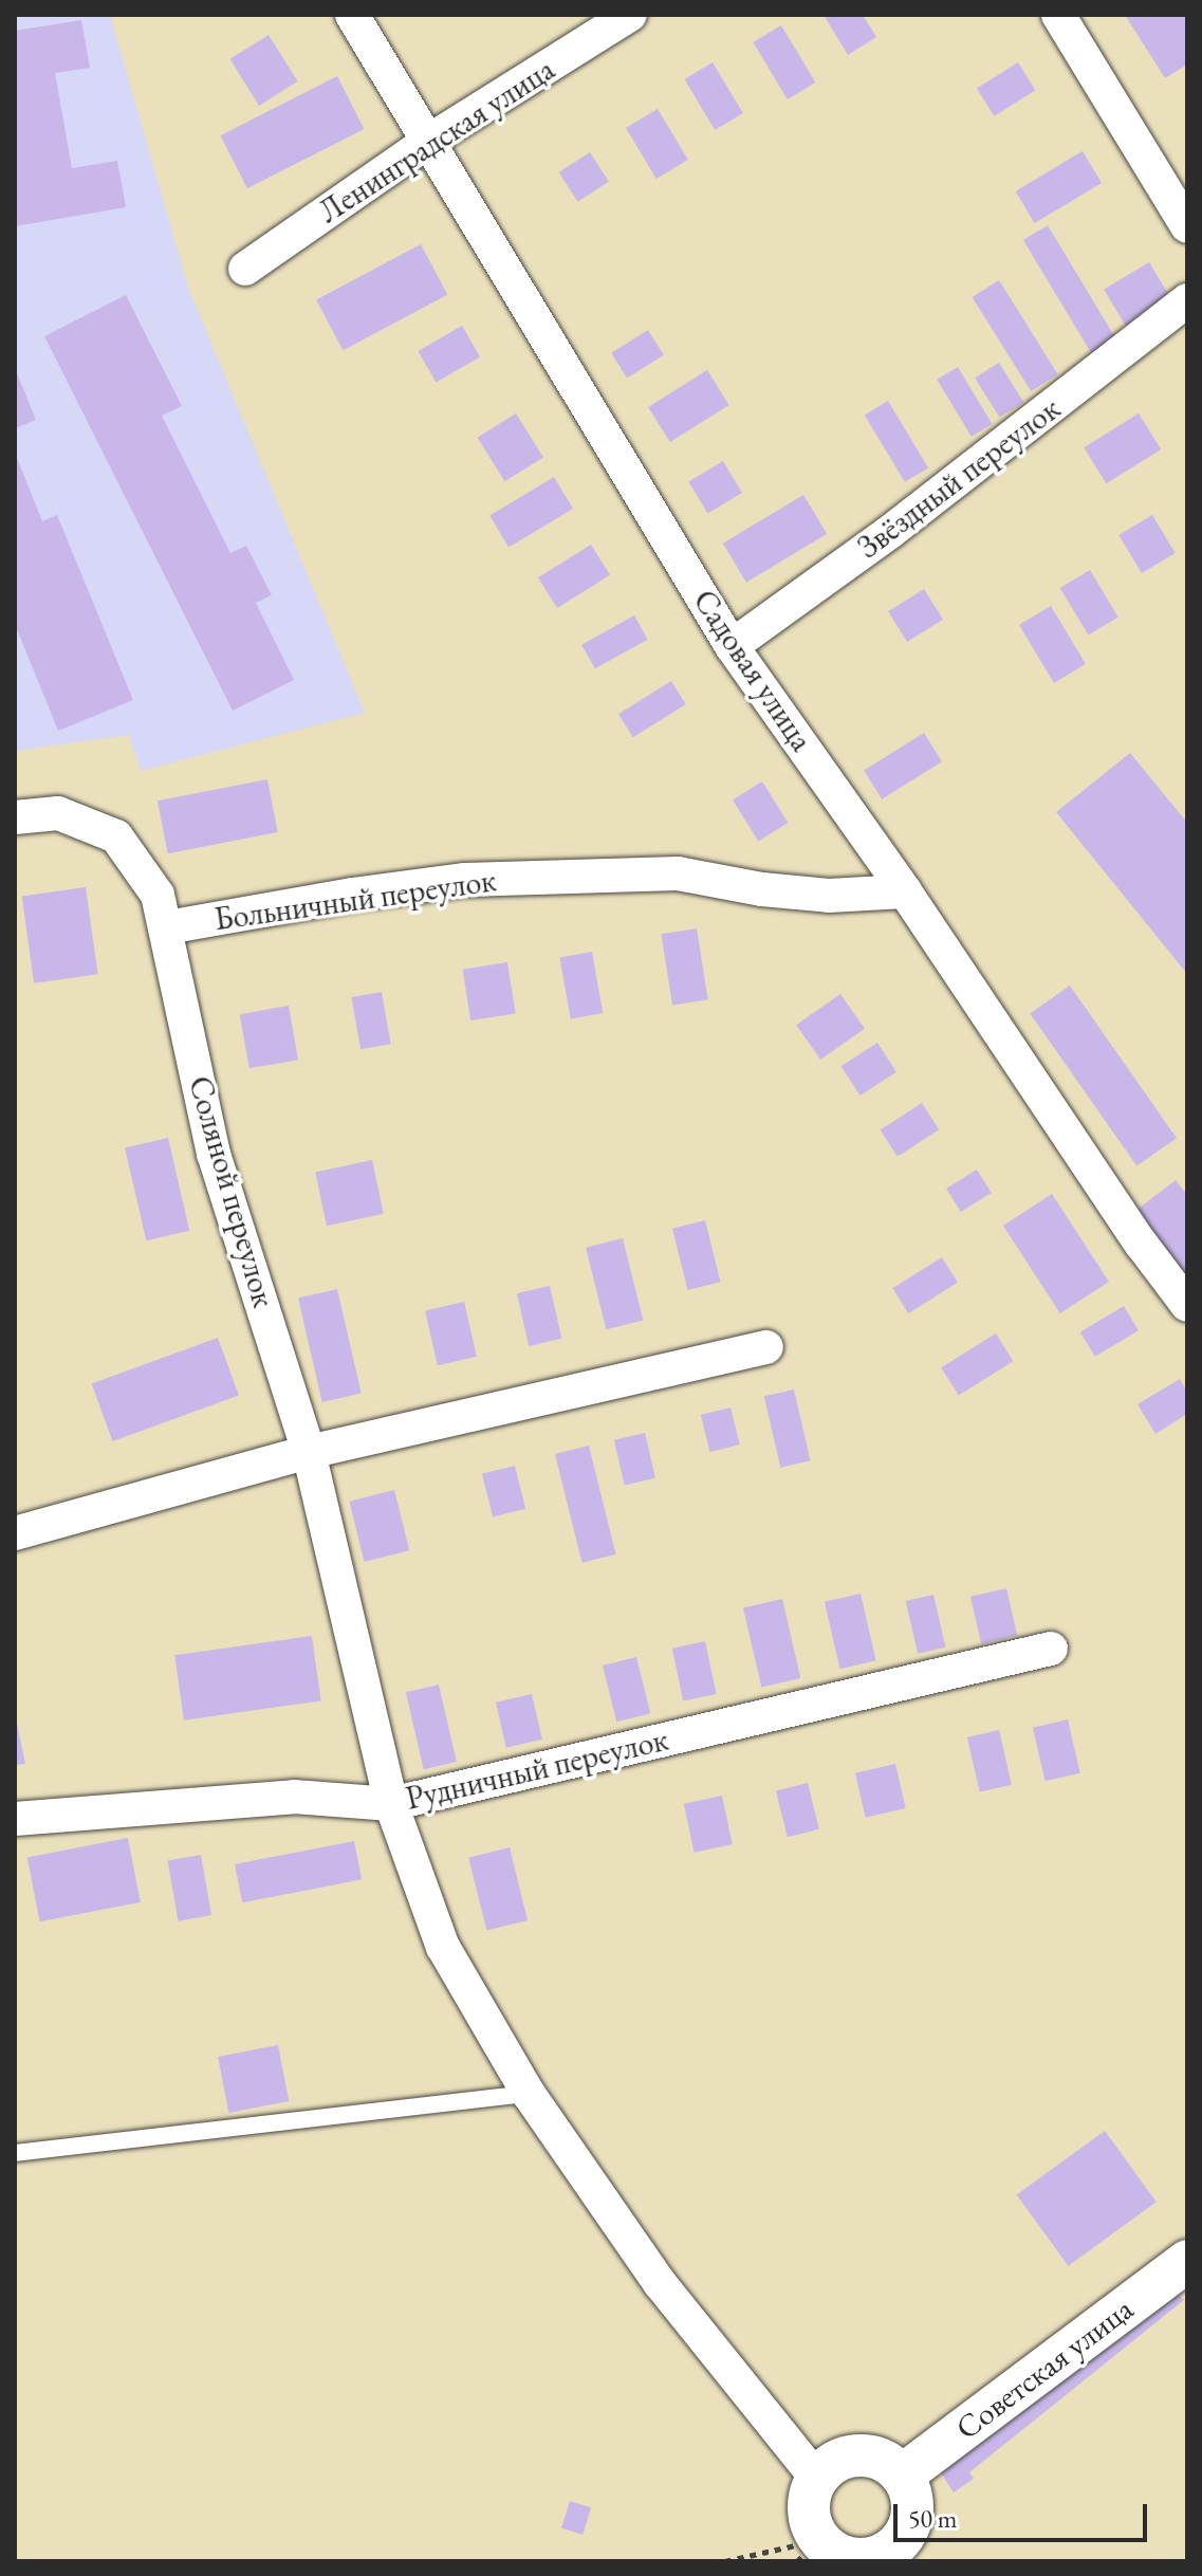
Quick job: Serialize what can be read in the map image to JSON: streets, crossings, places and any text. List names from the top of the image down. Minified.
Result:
{"streets":{"street":["Ленинградская улица","Звёздный переулок","Садовая улица","Больничный переулок","Соляной переулок","Рудничный переулок","Советская улица"]},"crossings":[["Ленинградская улица","Садовая улица"],["Звёздный переулок","Садовая улица"],["Садовая улица","Больничный переулок"],["Больничный переулок","Соляной переулок"],["Соляной переулок","Рудничный переулок"],["Соляной переулок","Советская улица"]],"scale_bar":"50 m"}
